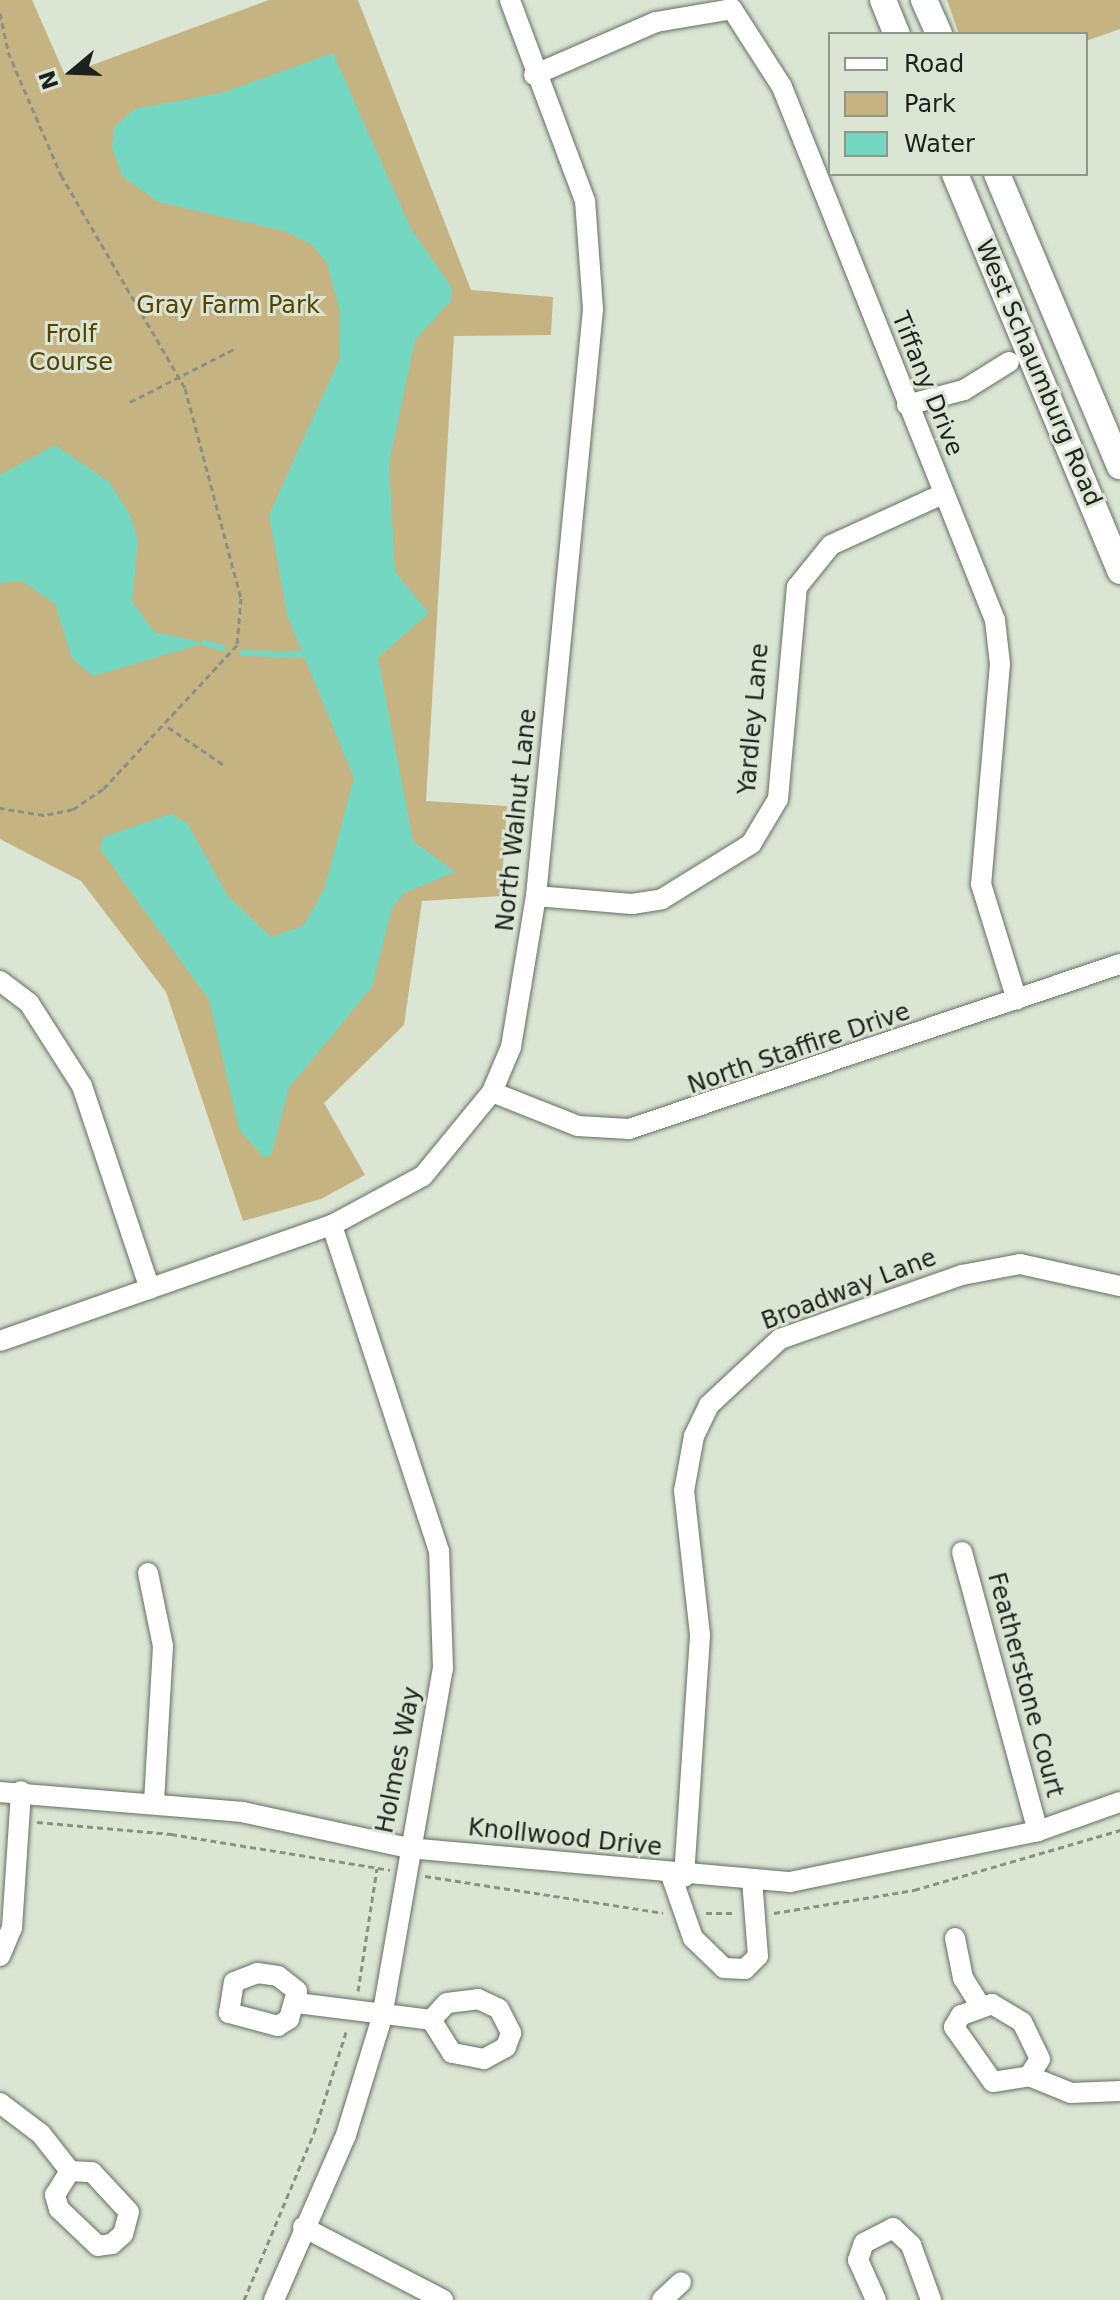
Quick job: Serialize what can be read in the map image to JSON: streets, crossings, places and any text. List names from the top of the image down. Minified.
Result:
{"streets":{"main road":["West Schaumburg Road"],"street":["Tiffany Drive","Yardley Lane","North Walnut Lane","North Staffire Drive","Broadway Lane","Featherstone Court","Holmes Way","Knollwood Drive"]},"crossings":[["Tiffany Drive","Yardley Lane"],["Tiffany Drive","North Walnut Lane"],["Tiffany Drive","North Staffire Drive"],["Yardley Lane","North Walnut Lane"],["North Walnut Lane","North Staffire Drive"],["North Walnut Lane","Holmes Way"],["Broadway Lane","Knollwood Drive"],["Featherstone Court","Knollwood Drive"],["Holmes Way","Knollwood Drive"]],"parks":["Gray Farm Park","Frolf Course"],"legend":["Road","Park","Water"],"north":"left"}
